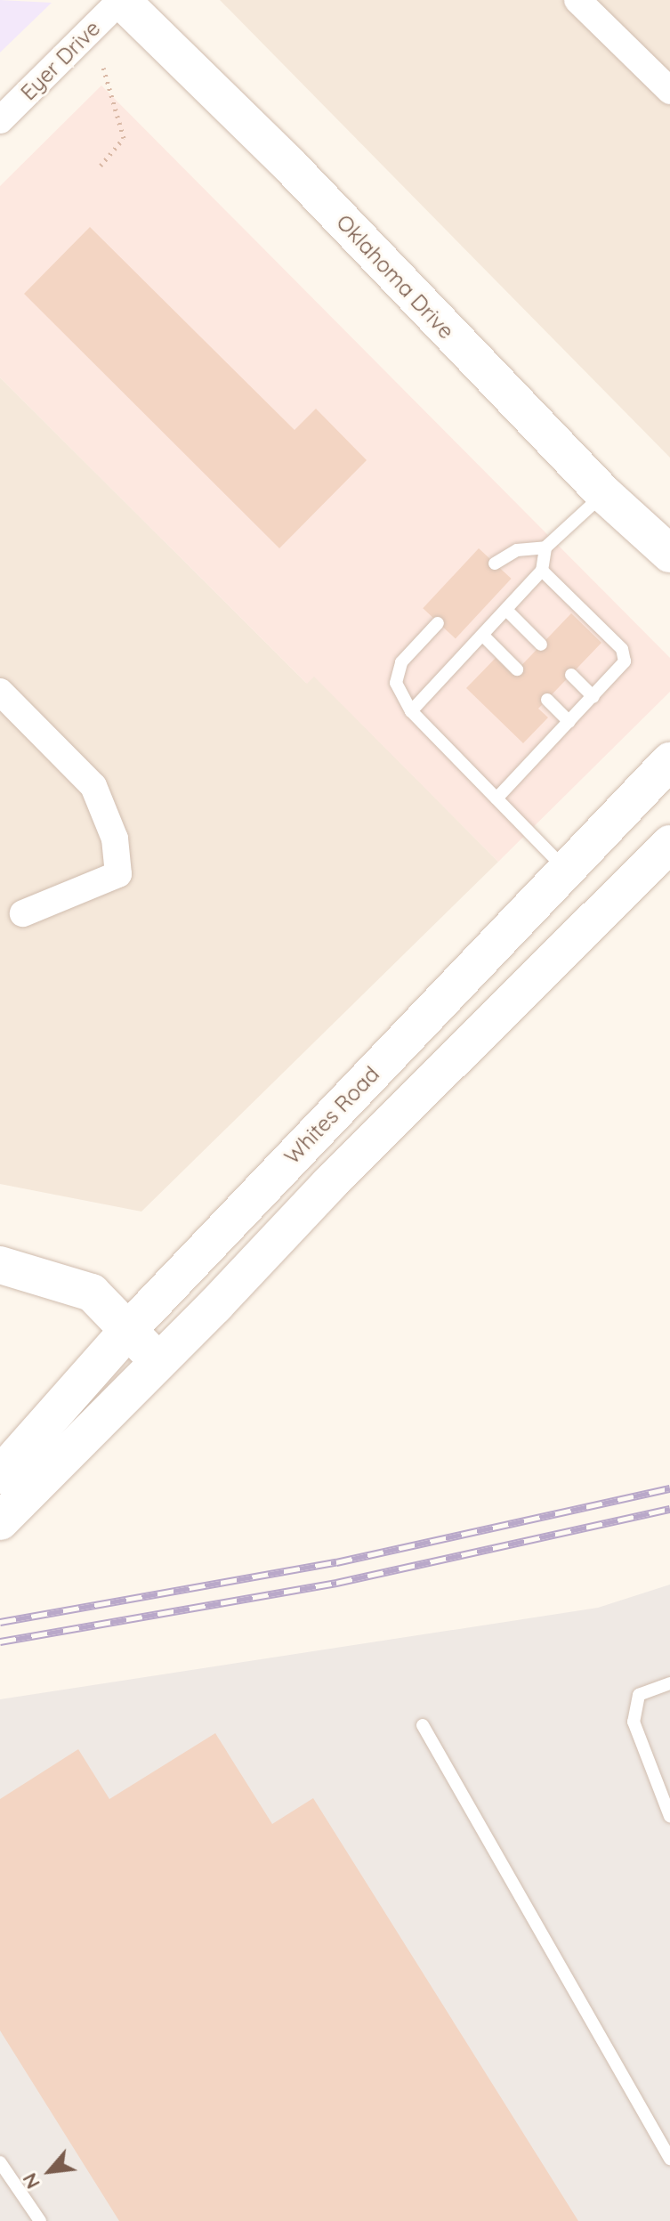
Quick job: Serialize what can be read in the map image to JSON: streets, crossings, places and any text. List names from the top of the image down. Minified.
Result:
{"streets":{"main road":["Oklahoma Drive","Whites Road"],"street":["Eyer Drive"]},"crossings":[["Eyer Drive","Oklahoma Drive"]],"north":"bottom left"}
